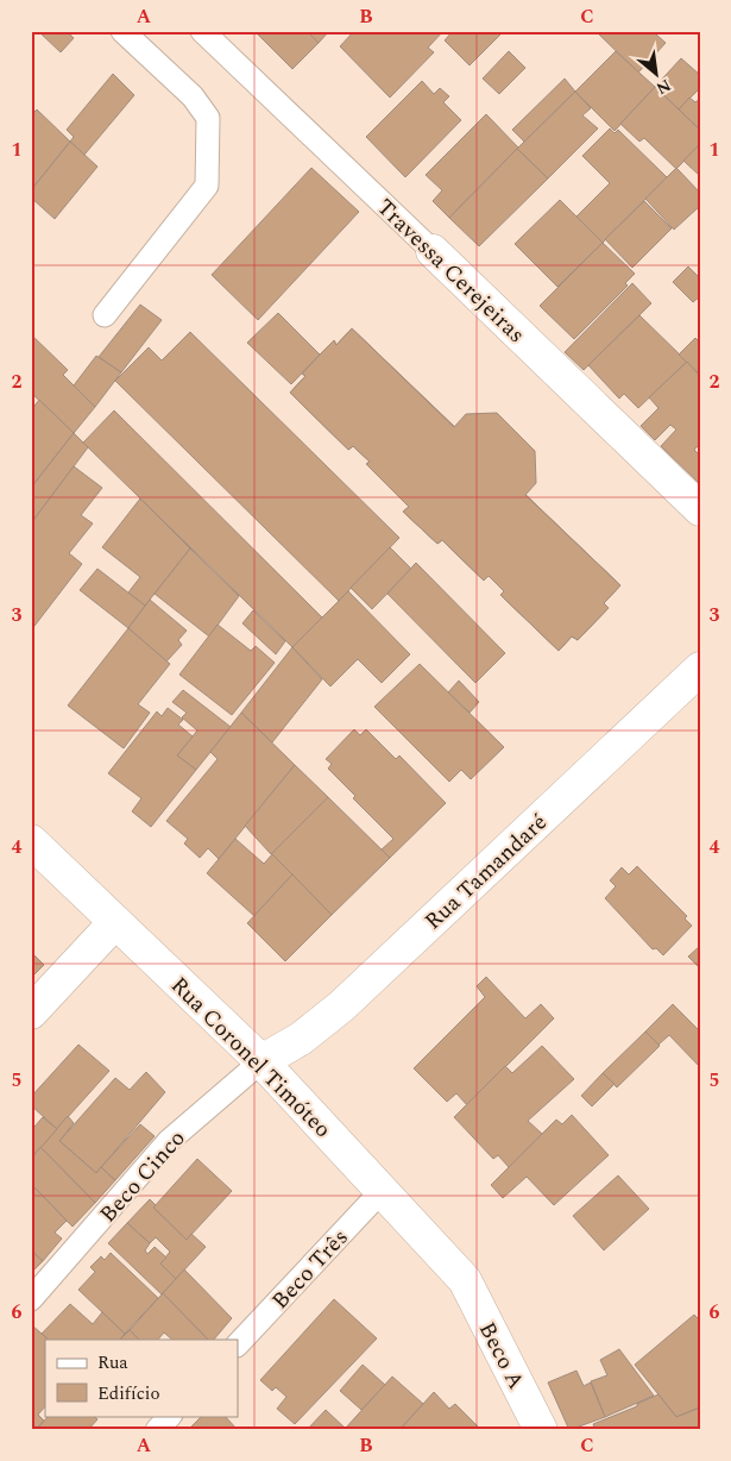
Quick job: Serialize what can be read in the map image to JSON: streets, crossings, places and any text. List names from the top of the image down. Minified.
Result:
{"streets":{"street":["Travessa Cerejeiras","Rua Tamandaré","Rua Coronel Timóteo","Beco A"],"lane":["Beco Cinco","Beco Três"]},"crossings":[["Rua Tamandaré","Rua Coronel Timóteo"],["Rua Tamandaré","Beco Cinco"],["Rua Coronel Timóteo","Beco Cinco"],["Rua Coronel Timóteo","Beco Três"],["Rua Coronel Timóteo","Beco A"]],"legend":["Rua","Edifício"],"north":"bottom right","grid":{"columns":["A","B","C"],"rows":["1","2","3","4","5","6"]}}
